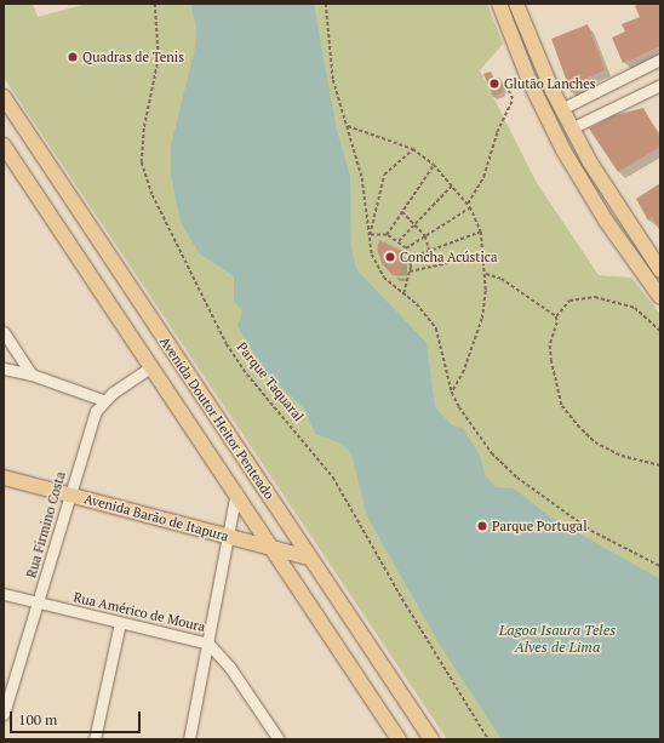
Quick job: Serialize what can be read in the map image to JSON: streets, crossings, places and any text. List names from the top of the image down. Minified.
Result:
{"streets":{"main road":["Avenida Doutor Heitor Penteado","Avenida Barão de Itapura"],"street":["Rua Firmino Costa","Rua Américo de Moura"],"path":["Parque Taquaral"]},"crossings":[["Avenida Doutor Heitor Penteado","Avenida Barão de Itapura"],["Avenida Barão de Itapura","Rua Firmino Costa"],["Rua Firmino Costa","Rua Américo de Moura"]],"water":["Lagoa Isaura Teles Alves de Lima"],"places":["Quadras de Tenis","Glutão Lanches","Concha Acústica","Parque Portugal"],"scale_bar":"100 m"}
